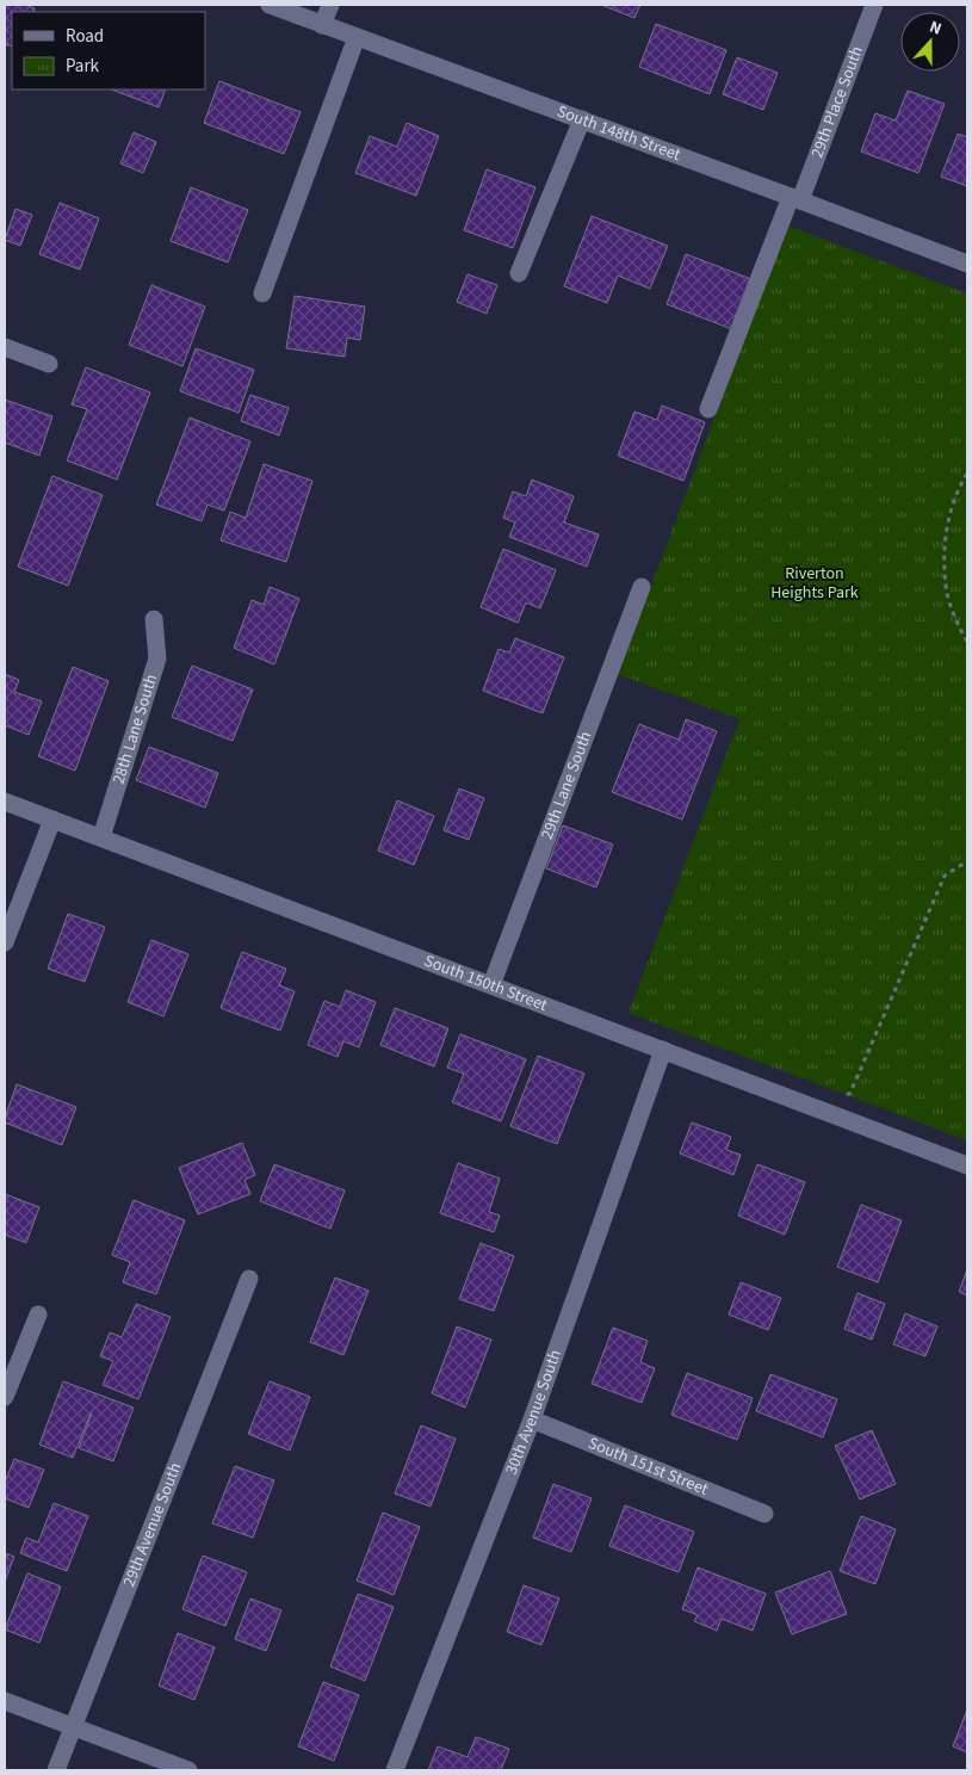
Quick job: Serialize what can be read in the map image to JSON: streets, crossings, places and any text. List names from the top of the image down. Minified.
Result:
{"streets":{"street":["29th Place South","South 148th Street","28th Lane South","29th Lane South","South 150th Street","30th Avenue South","South 151st Street","29th Avenue South"]},"crossings":[["29th Place South","South 148th Street"],["28th Lane South","South 150th Street"],["29th Lane South","South 150th Street"],["South 150th Street","30th Avenue South"],["30th Avenue South","South 151st Street"]],"parks":["Riverton Heights Park"],"legend":["Road","Park"],"north":"top"}
